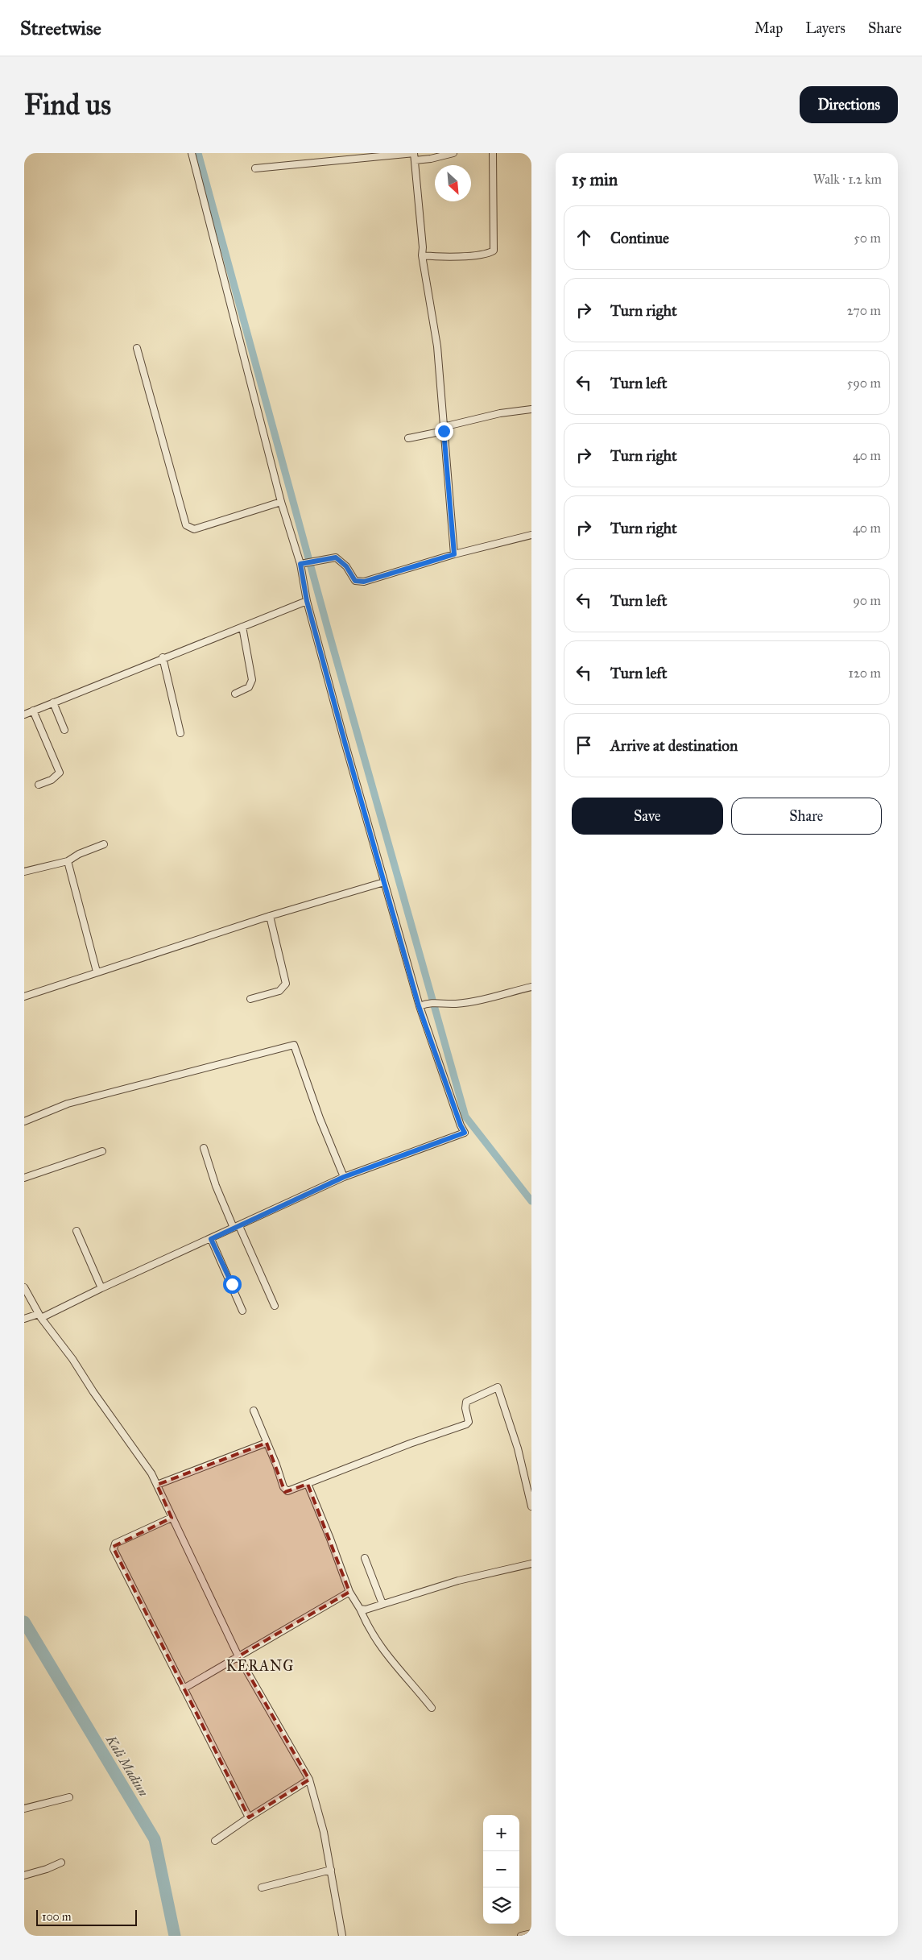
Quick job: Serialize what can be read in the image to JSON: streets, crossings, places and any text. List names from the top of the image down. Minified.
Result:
{"districts":["KERANG"],"water":["Kali Madiun"],"scale_bar":"100 m","north":"bottom right","page":{"header":"Streetwise","nav":["Map","Layers","Share"],"buttons":["Directions",["Save","Share"]],"title":"Find us","heading":["15 min","Walk · 1.2 km"],"list":[["Continue","50 m"],["Turn right","270 m"],["Turn left","590 m"],["Turn right","40 m"],["Turn right","40 m"],["Turn left","90 m"],["Turn left","120 m"],"Arrive at destination"],"map_buttons":["+","−"],"scale":"100 m"}}
